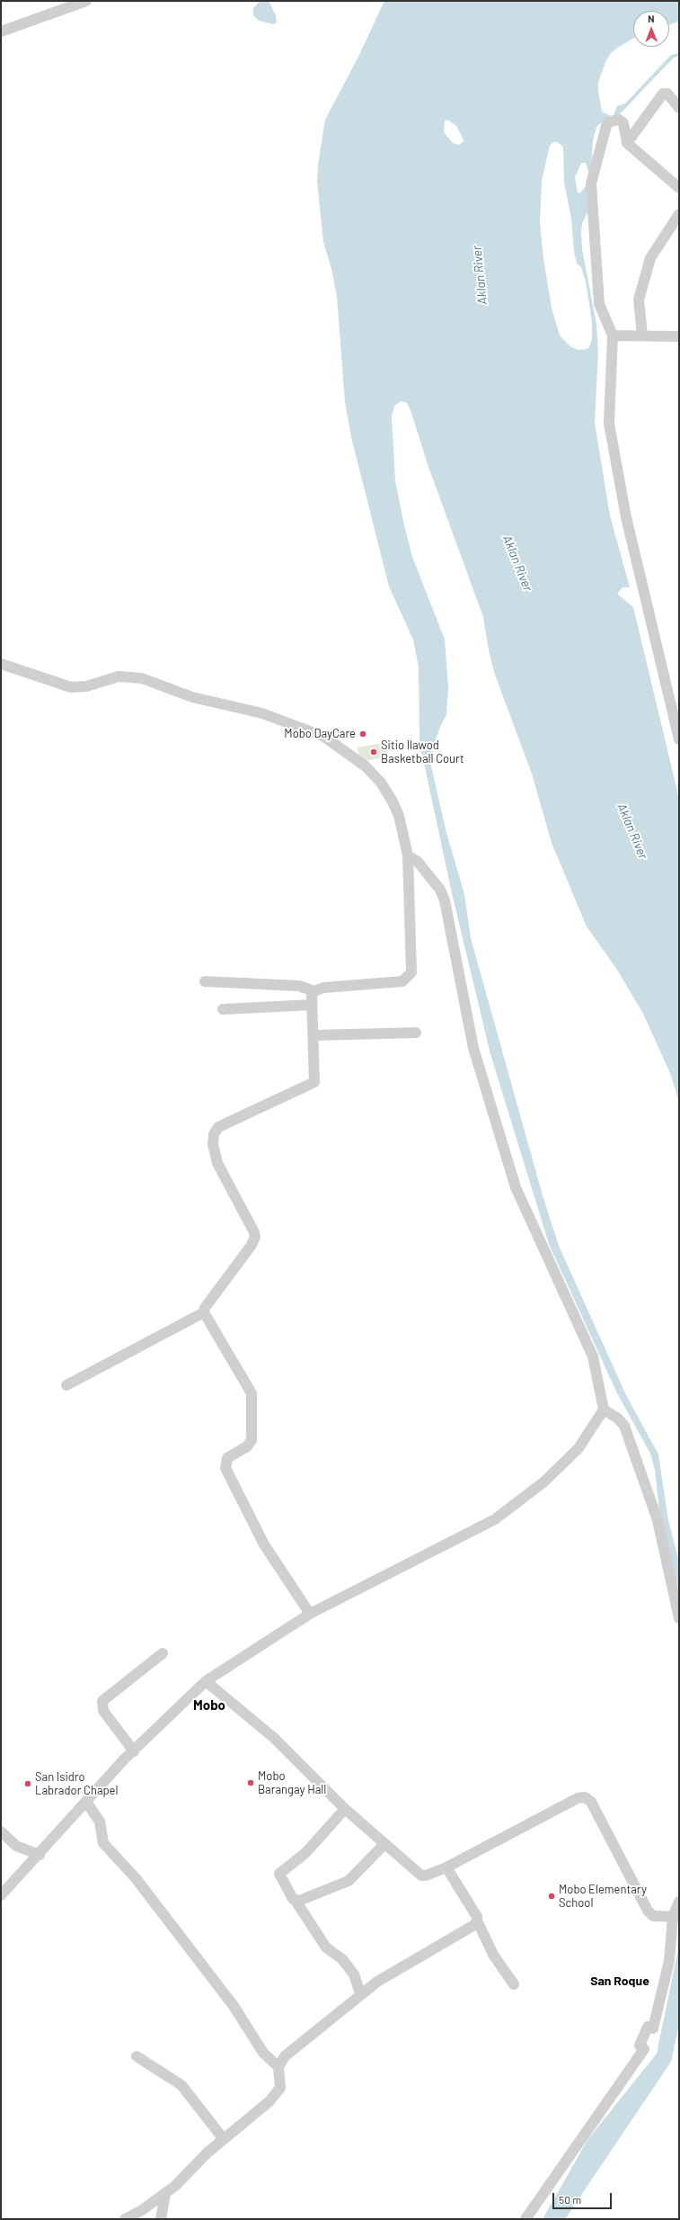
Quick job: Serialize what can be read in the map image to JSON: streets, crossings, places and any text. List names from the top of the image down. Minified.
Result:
{"districts":["Mobo","San Roque"],"water":["Aklan River"],"places":["Mobo DayCare","Sitio Ilawod Basketball Court","Mobo Barangay Hall","San Isidro Labrador Chapel","Mobo Elementary School"],"scale_bar":"50 m","north":"top"}
